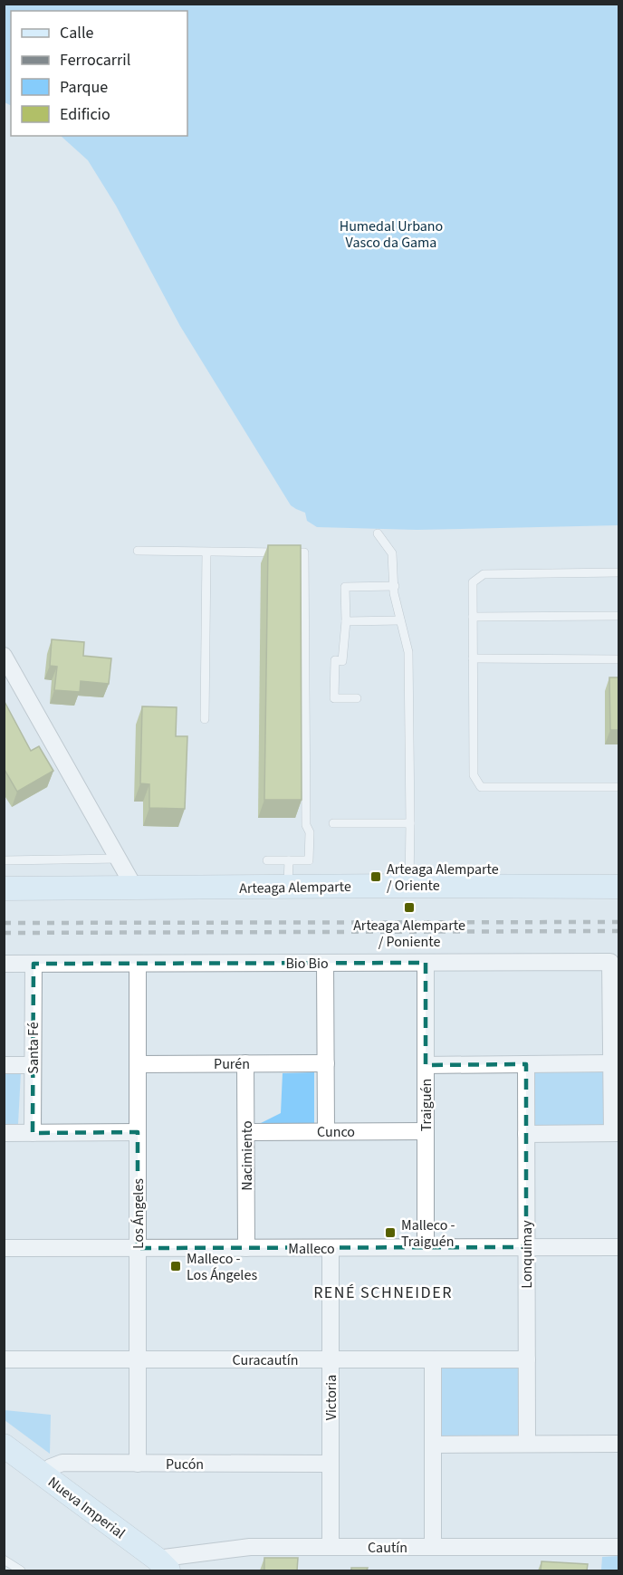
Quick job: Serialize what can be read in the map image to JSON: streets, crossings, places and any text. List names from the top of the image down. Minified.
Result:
{"streets":{"main road":["Arteaga Alemparte","Nueva Imperial"],"street":["Bio Bio","Santa Fé","Purén","Traiguén","Cunco","Nacimiento","Los Ángeles","Malleco","Lonquimay","Curacautín","Victoria","Pucón","Cautín"]},"crossings":[["Bio Bio","Santa Fé"],["Bio Bio","Traiguén"],["Bio Bio","Los Ángeles"],["Purén","Nacimiento"],["Purén","Los Ángeles"],["Traiguén","Cunco"],["Traiguén","Malleco"],["Cunco","Nacimiento"],["Nacimiento","Malleco"],["Los Ángeles","Malleco"],["Los Ángeles","Curacautín"],["Los Ángeles","Pucón"],["Malleco","Lonquimay"],["Malleco","Victoria"],["Lonquimay","Curacautín"],["Curacautín","Victoria"],["Victoria","Pucón"],["Victoria","Cautín"],["Pucón","Nueva Imperial"],["Nueva Imperial","Cautín"]],"districts":["RENÉ SCHNEIDER"],"parks":["Humedal Urbano Vasco da Gama"],"places":{"transit":["Arteaga Alemparte / Oriente","Arteaga Alemparte / Poniente","Malleco - Traiguén","Malleco - Los Ángeles"]},"legend":["Calle","Ferrocarril","Parque","Edificio"]}
